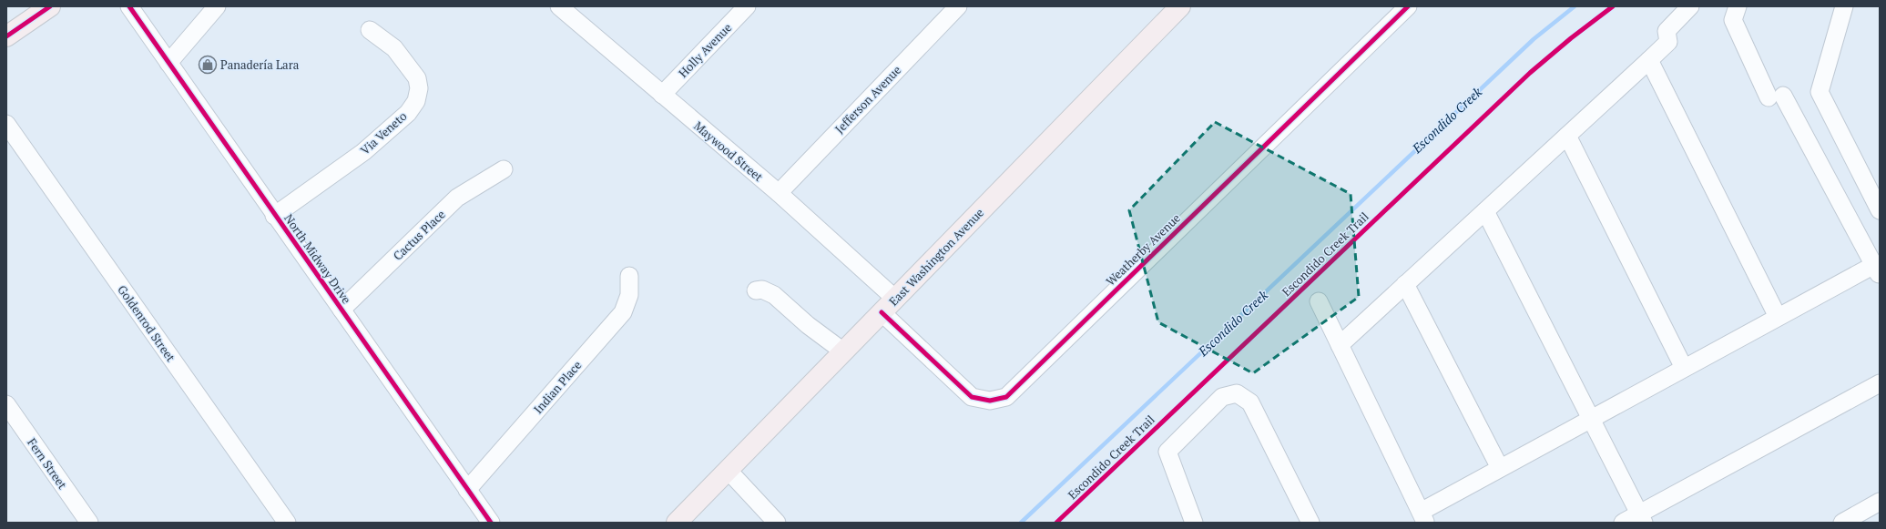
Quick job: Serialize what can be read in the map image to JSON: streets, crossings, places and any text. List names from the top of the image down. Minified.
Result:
{"streets":{"main road":["East Washington Avenue"],"street":["Holly Avenue","Jefferson Avenue","Via Veneto","Maywood Street","Cactus Place","Weatherby Avenue","North Midway Drive","Goldenrod Street","Indian Place","Fern Street"],"cycle path":["Escondido Creek Trail"]},"crossings":[["Holly Avenue","Maywood Street"],["Jefferson Avenue","Maywood Street"],["Via Veneto","North Midway Drive"],["Maywood Street","Weatherby Avenue"],["Maywood Street","East Washington Avenue"],["Cactus Place","North Midway Drive"],["Weatherby Avenue","East Washington Avenue"],["North Midway Drive","Indian Place"]],"water":["Escondido Creek"],"places":{"shop":["Panadería Lara"]}}
